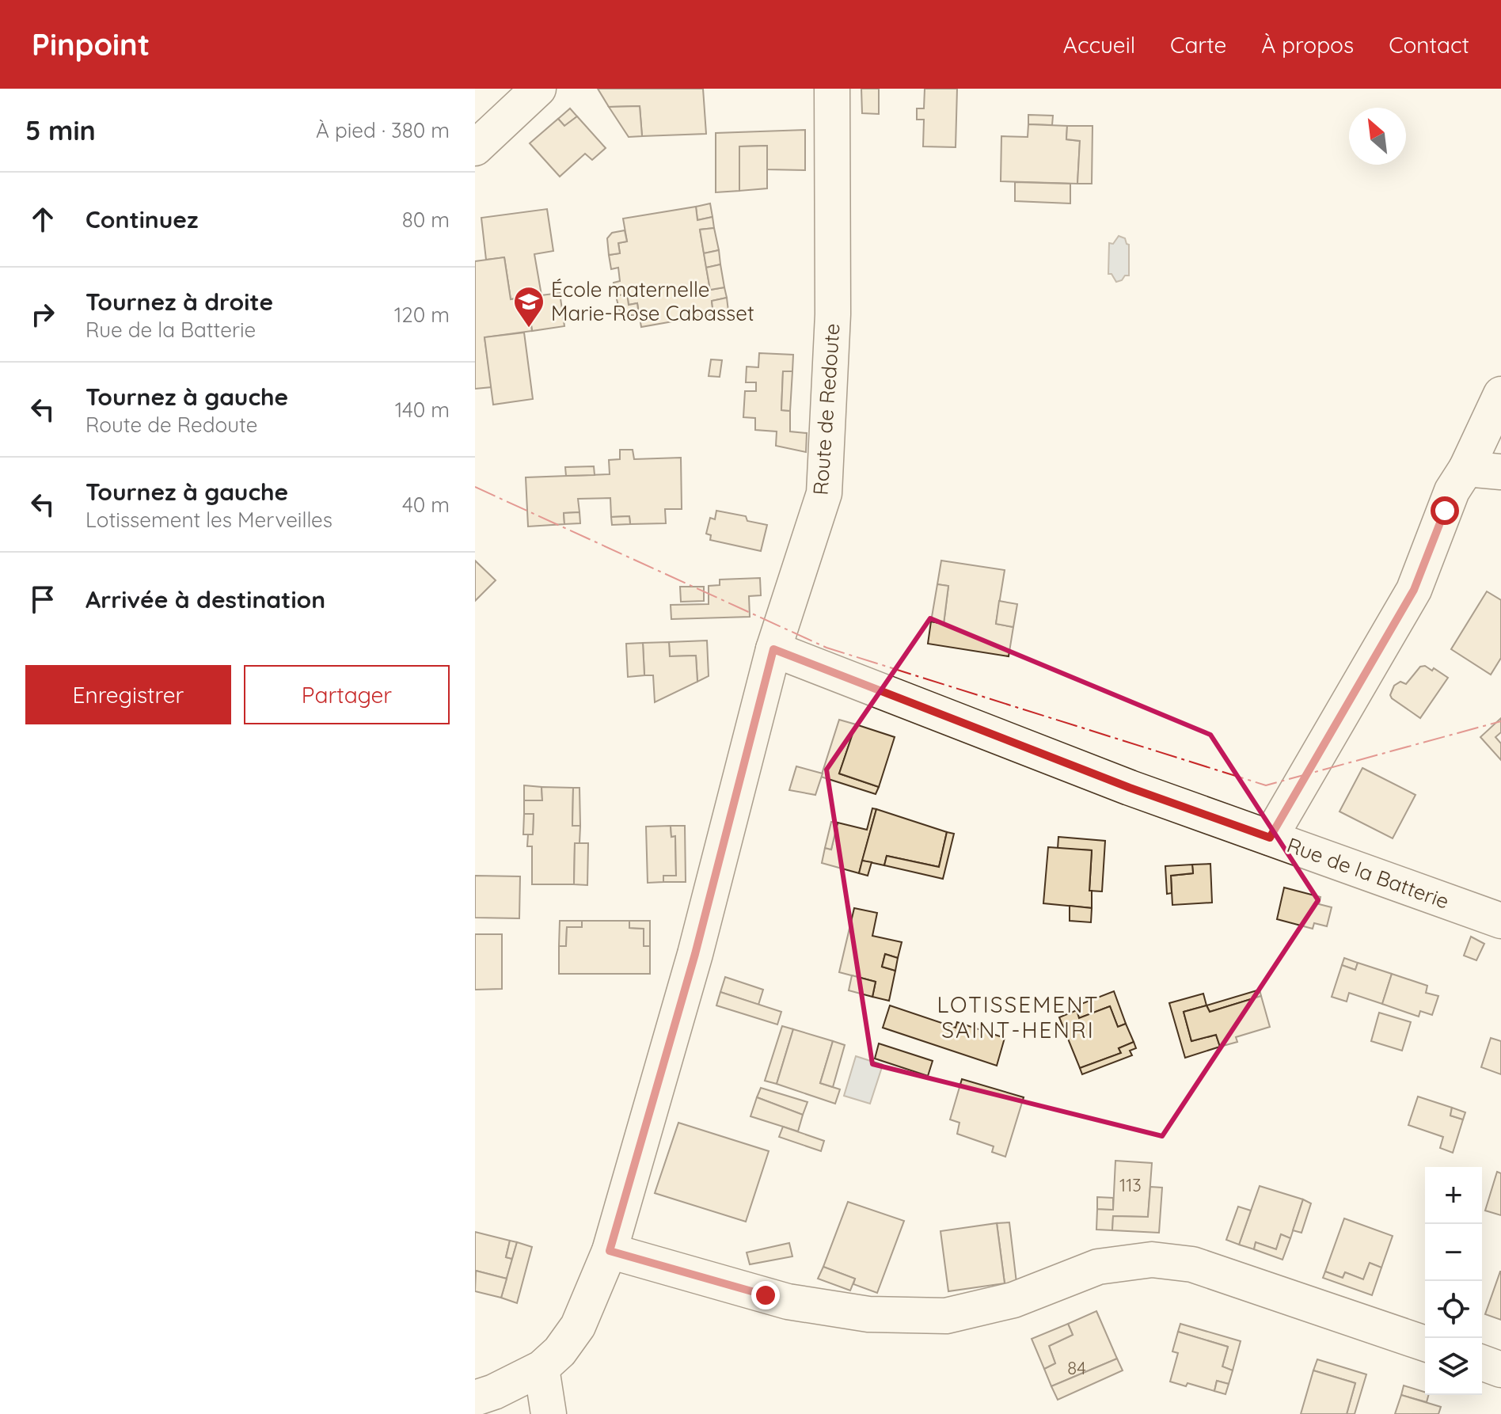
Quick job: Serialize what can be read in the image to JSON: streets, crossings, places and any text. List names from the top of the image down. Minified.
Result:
{"streets":{"street":["Route de Redoute","Rue de la Batterie"]},"crossings":[["Route de Redoute","Rue de la Batterie"]],"districts":["LOTISSEMENT SAINT-HENRI"],"places":{"school or university":["École maternelle Marie-Rose Cabasset"]},"house_numbers":["113","84"],"north":"top left","page":{"header":"Pinpoint","nav":["Accueil","Carte","À propos","Contact"],"heading":["5 min","À pied · 380 m"],"list":[["Continuez","80 m"],["Tournez à droite","Rue de la Batterie","120 m"],["Tournez à gauche","Route de Redoute","140 m"],["Tournez à gauche","Lotissement les Merveilles","40 m"],"Arrivée à destination"],"buttons":["Enregistrer","Partager"],"map_buttons":["+","−"]}}
